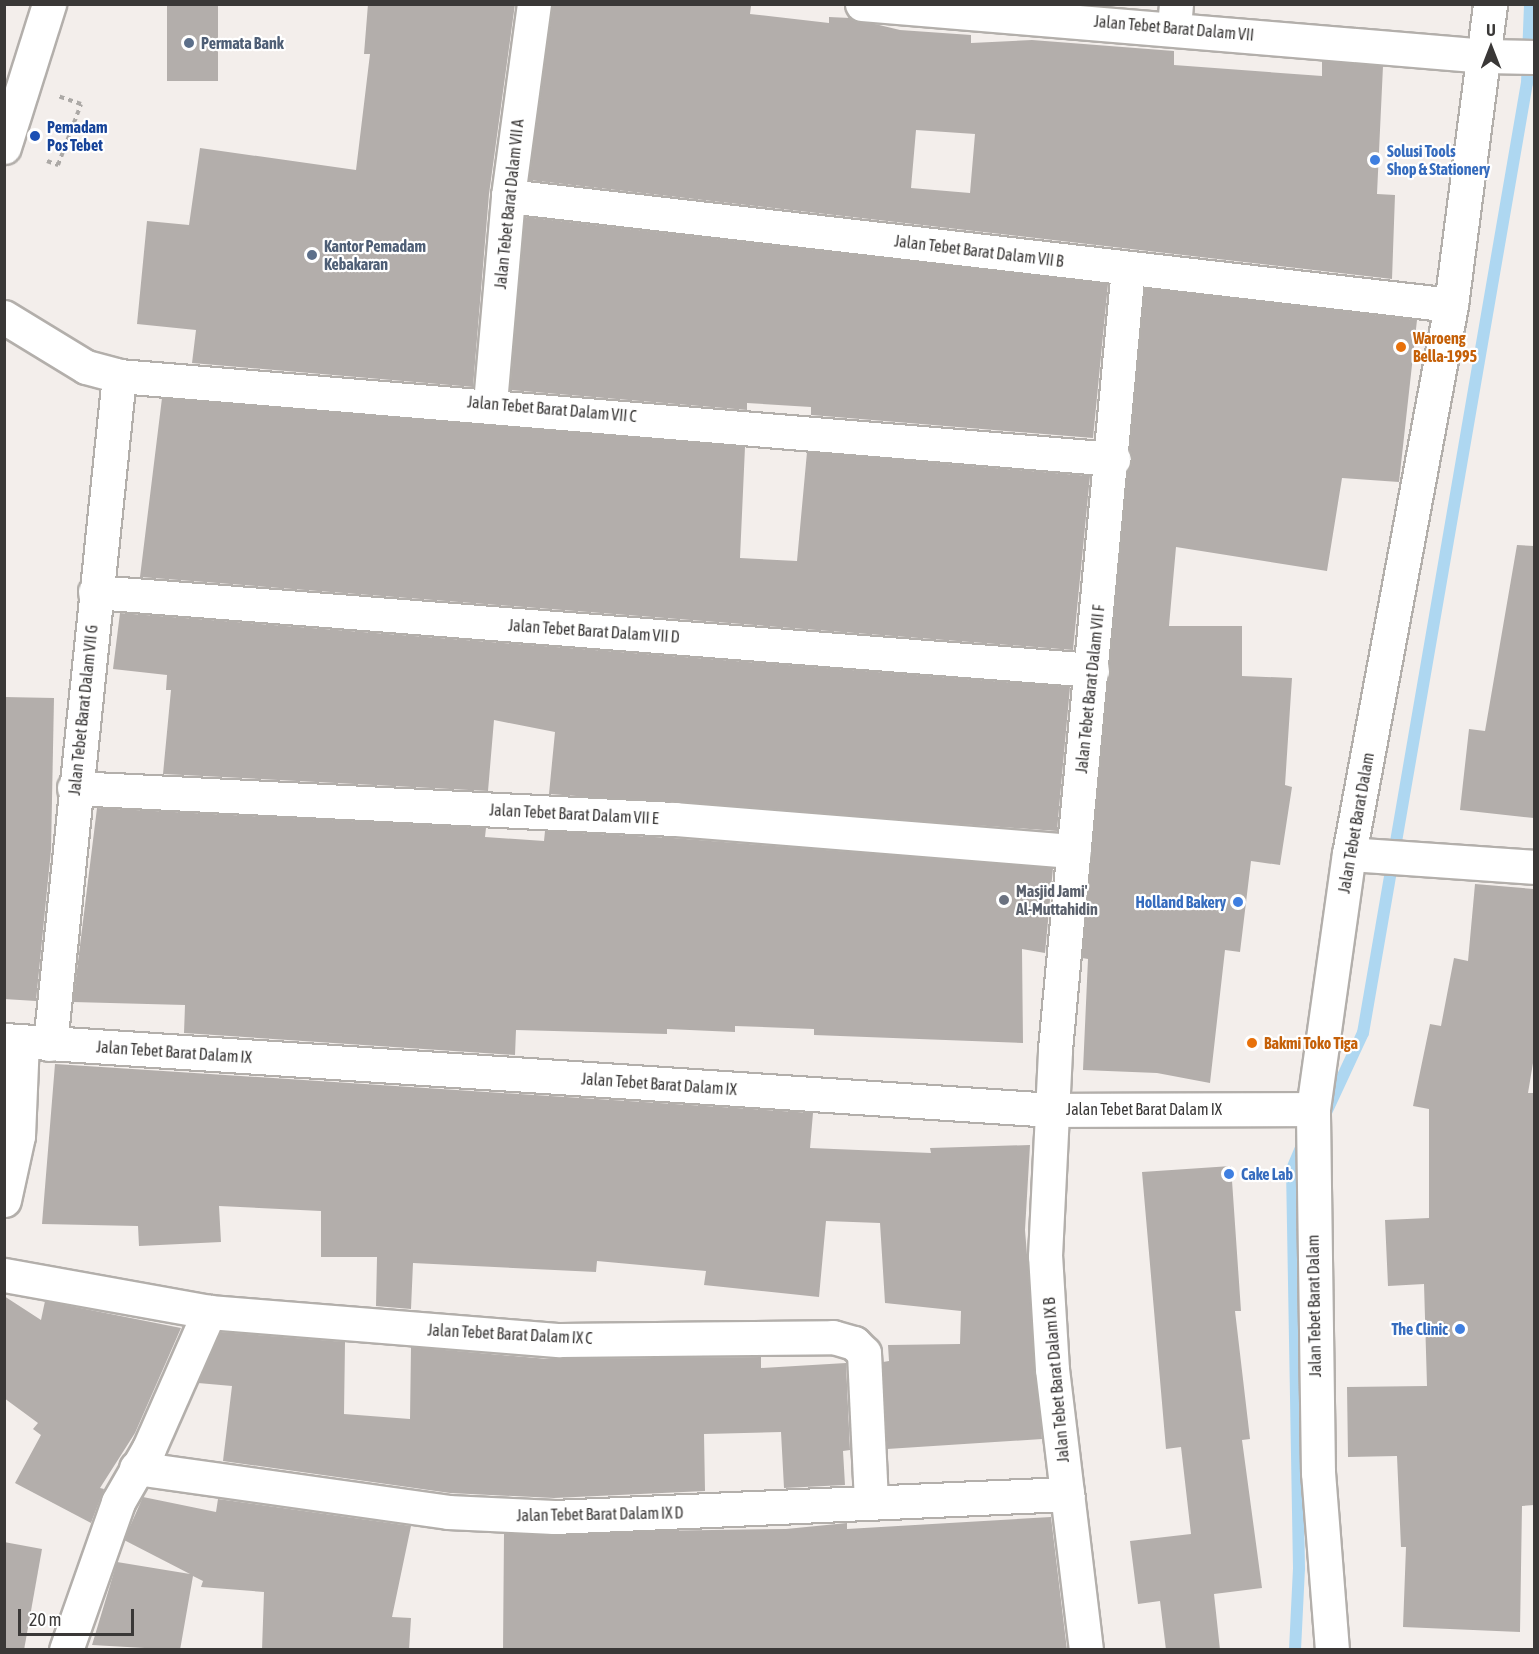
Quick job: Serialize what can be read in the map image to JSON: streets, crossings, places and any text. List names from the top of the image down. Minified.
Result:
{"streets":{"street":["Jalan Tebet Barat Dalam VII","Jalan Tebet Barat Dalam VII A","Jalan Tebet Barat Dalam VII B","Jalan Tebet Barat Dalam VII C","Jalan Tebet Barat Dalam VII D","Jalan Tebet Barat Dalam VII F","Jalan Tebet Barat Dalam VII G","Jalan Tebet Barat Dalam VII E","Jalan Tebet Barat Dalam","Jalan Tebet Barat Dalam IX","Jalan Tebet Barat Dalam IX C","Jalan Tebet Barat Dalam IX B","Jalan Tebet Barat Dalam IX D"]},"crossings":[["Jalan Tebet Barat Dalam VII","Jalan Tebet Barat Dalam"],["Jalan Tebet Barat Dalam VII A","Jalan Tebet Barat Dalam VII B"],["Jalan Tebet Barat Dalam VII A","Jalan Tebet Barat Dalam VII C"],["Jalan Tebet Barat Dalam VII B","Jalan Tebet Barat Dalam VII F"],["Jalan Tebet Barat Dalam VII B","Jalan Tebet Barat Dalam"],["Jalan Tebet Barat Dalam VII C","Jalan Tebet Barat Dalam VII F"],["Jalan Tebet Barat Dalam VII C","Jalan Tebet Barat Dalam VII G"],["Jalan Tebet Barat Dalam VII D","Jalan Tebet Barat Dalam VII F"],["Jalan Tebet Barat Dalam VII D","Jalan Tebet Barat Dalam VII G"],["Jalan Tebet Barat Dalam VII F","Jalan Tebet Barat Dalam VII E"],["Jalan Tebet Barat Dalam VII F","Jalan Tebet Barat Dalam IX"],["Jalan Tebet Barat Dalam VII F","Jalan Tebet Barat Dalam IX B"],["Jalan Tebet Barat Dalam VII G","Jalan Tebet Barat Dalam VII E"],["Jalan Tebet Barat Dalam VII G","Jalan Tebet Barat Dalam IX"],["Jalan Tebet Barat Dalam","Jalan Tebet Barat Dalam IX"],["Jalan Tebet Barat Dalam IX","Jalan Tebet Barat Dalam IX B"],["Jalan Tebet Barat Dalam IX C","Jalan Tebet Barat Dalam IX D"],["Jalan Tebet Barat Dalam IX B","Jalan Tebet Barat Dalam IX D"]],"places":["Permata Bank","Pemadam Pos Tebet","Solusi Tools Shop & Stationery","Kantor Pemadam Kebakaran","Waroeng Bella-1995","Masjid Jami' Al-Muttahidin","Holland Bakery","Bakmi Toko Tiga","Cake Lab","The Clinic"],"scale_bar":"20 m","north":"top"}
